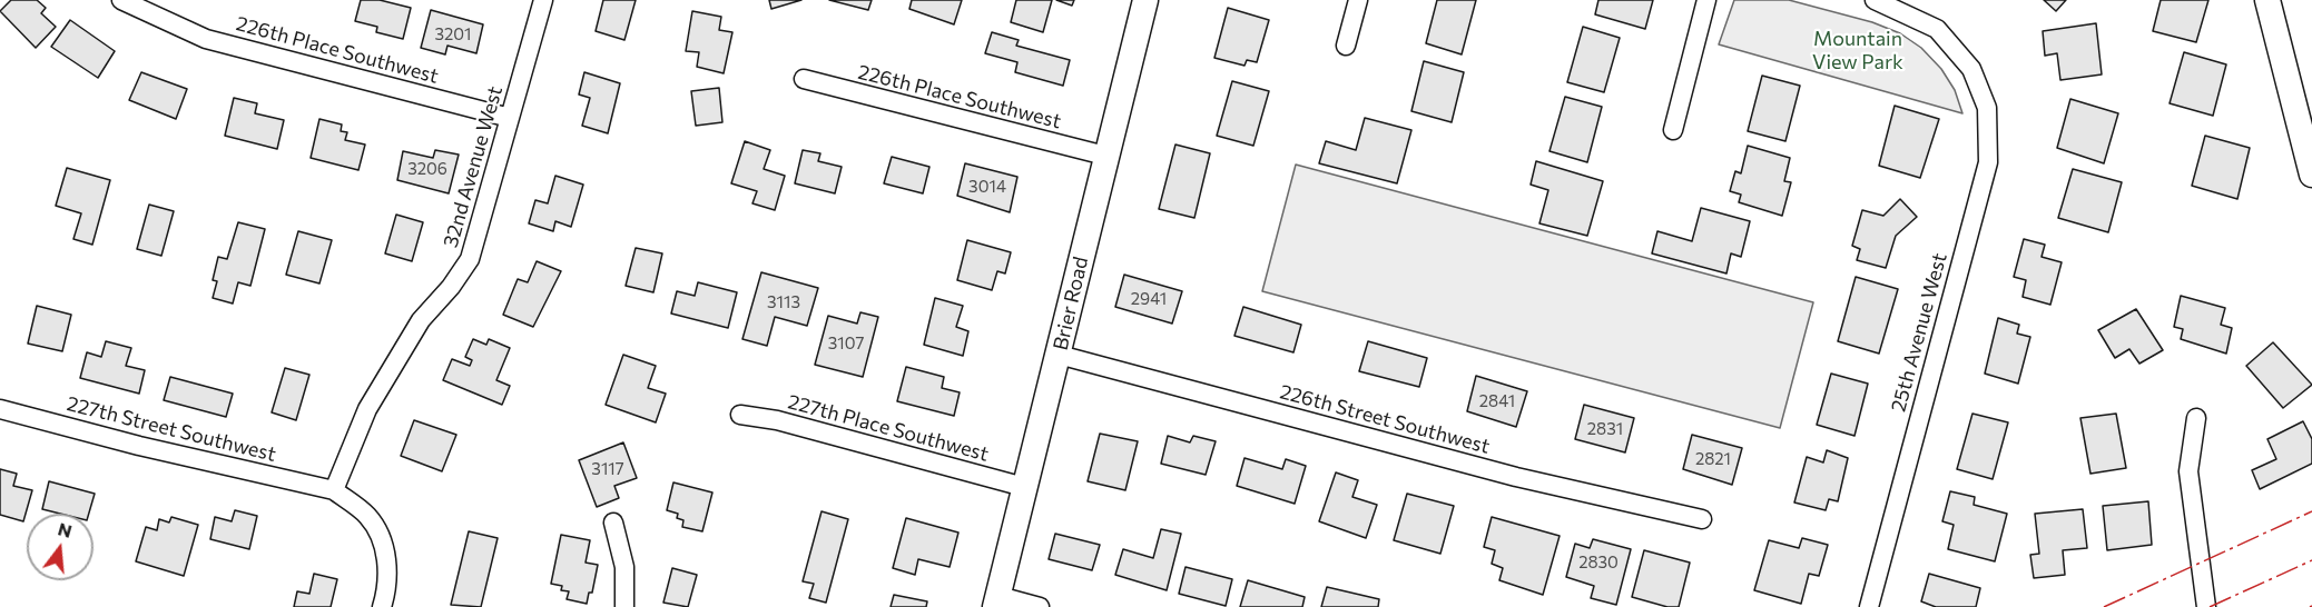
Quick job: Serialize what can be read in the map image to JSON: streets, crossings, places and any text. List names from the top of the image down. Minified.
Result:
{"streets":{"main road":["Brier Road"],"street":["226th Place Southwest","32nd Avenue West","25th Avenue West","226th Street Southwest","227th Place Southwest","227th Street Southwest"]},"crossings":[["226th Place Southwest","32nd Avenue West"],["226th Place Southwest","Brier Road"],["32nd Avenue West","227th Street Southwest"],["Brier Road","226th Street Southwest"],["Brier Road","227th Place Southwest"]],"parks":["Mountain View Park"],"house_numbers":["3201","3206","3014","2941","3113","3107","2841","2831","2821","3117","2830"],"north":"top"}
